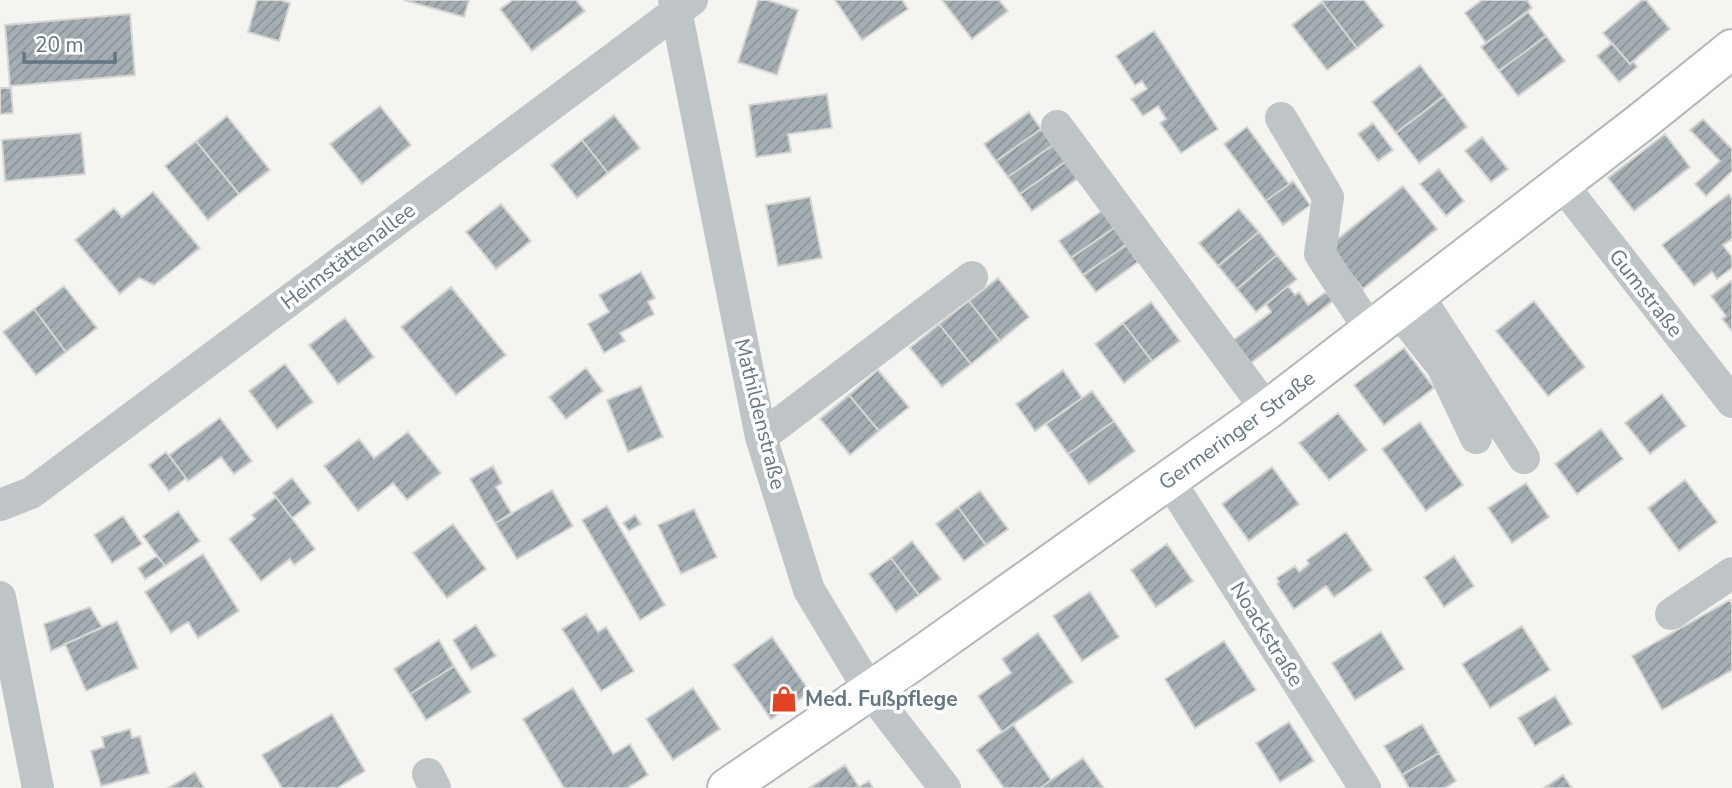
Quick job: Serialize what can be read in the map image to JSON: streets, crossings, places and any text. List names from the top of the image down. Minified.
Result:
{"streets":{"main road":["Germeringer Straße"],"street":["Heimstättenallee","Gumstraße","Mathildenstraße","Noackstraße"]},"crossings":[["Heimstättenallee","Mathildenstraße"],["Gumstraße","Germeringer Straße"],["Mathildenstraße","Germeringer Straße"],["Germeringer Straße","Noackstraße"]],"places":{"shop":["Med. Fußpflege"]},"scale_bar":"20 m"}
